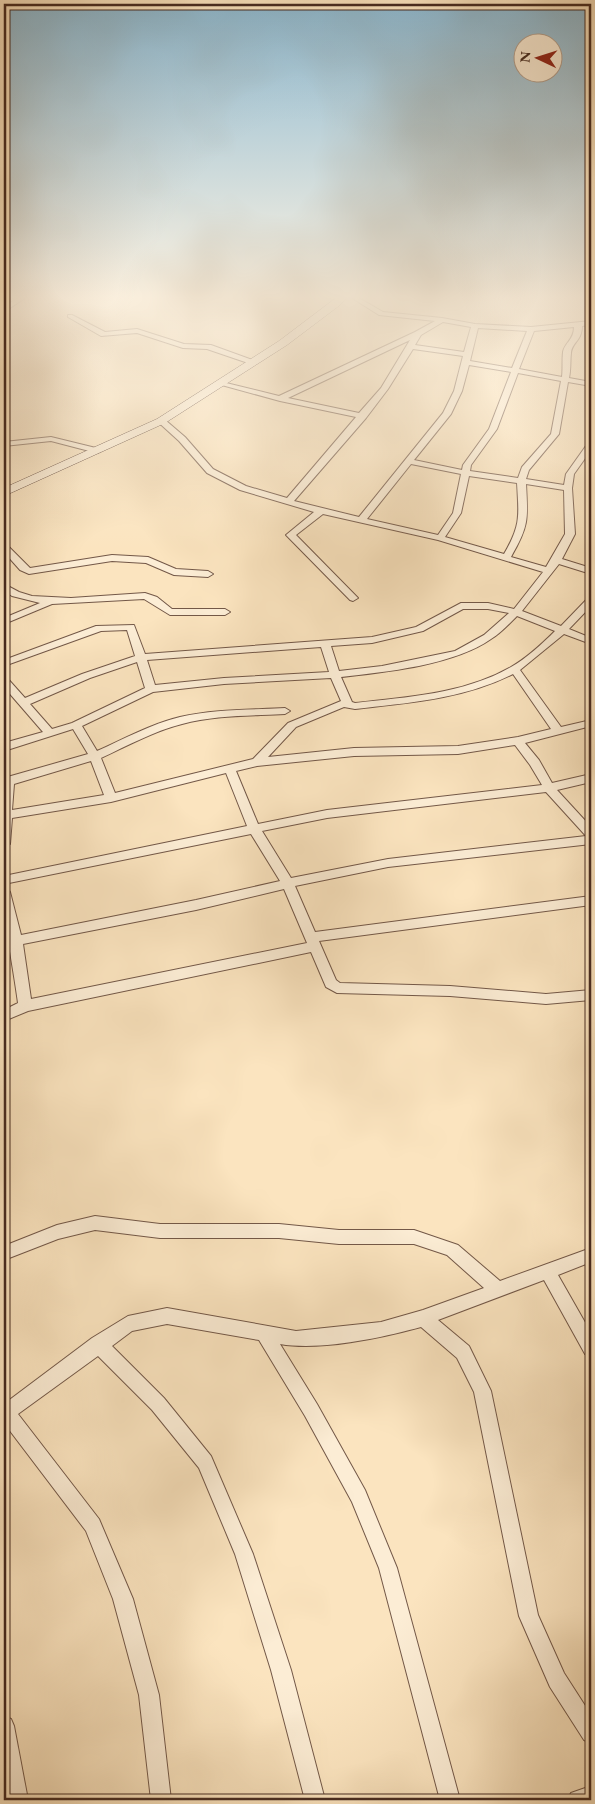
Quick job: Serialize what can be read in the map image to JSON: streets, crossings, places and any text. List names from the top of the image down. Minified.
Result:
{"north":"left"}
